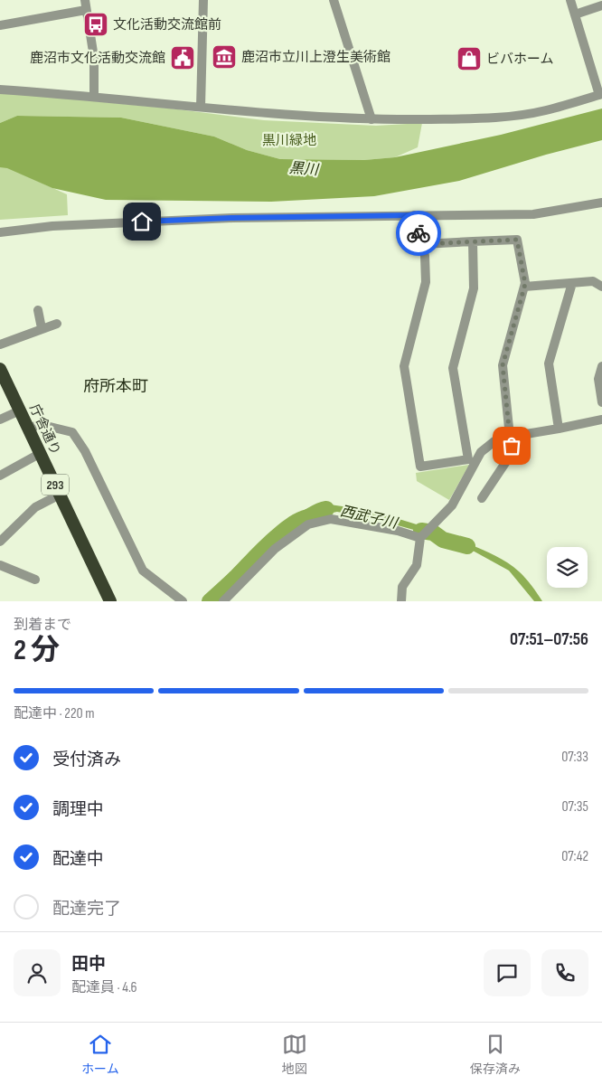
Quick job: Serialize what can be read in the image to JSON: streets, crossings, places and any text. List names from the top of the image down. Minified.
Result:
{"streets":{"highway":["庁舎通り","293"]},"districts":["府所本町"],"water":["黒川","西武子川"],"parks":["黒川緑地"],"places":{"bus stop":["文化活動交流館前"],"museum":["鹿沼市立川上澄生美術館"],"public building":["鹿沼市文化活動交流館"],"shop":["ビバホーム"]},"page":{"heading":["2 分","到着まで","07:51–07:56"],"panel":["田中","配達員 · 4.6"],"bar":"配達中 · 220 m","list":[["受付済み","07:33"],["調理中","07:35"],["配達中","07:42"],"配達完了"],"tabs":["ホーム","地図","保存済み"]}}
